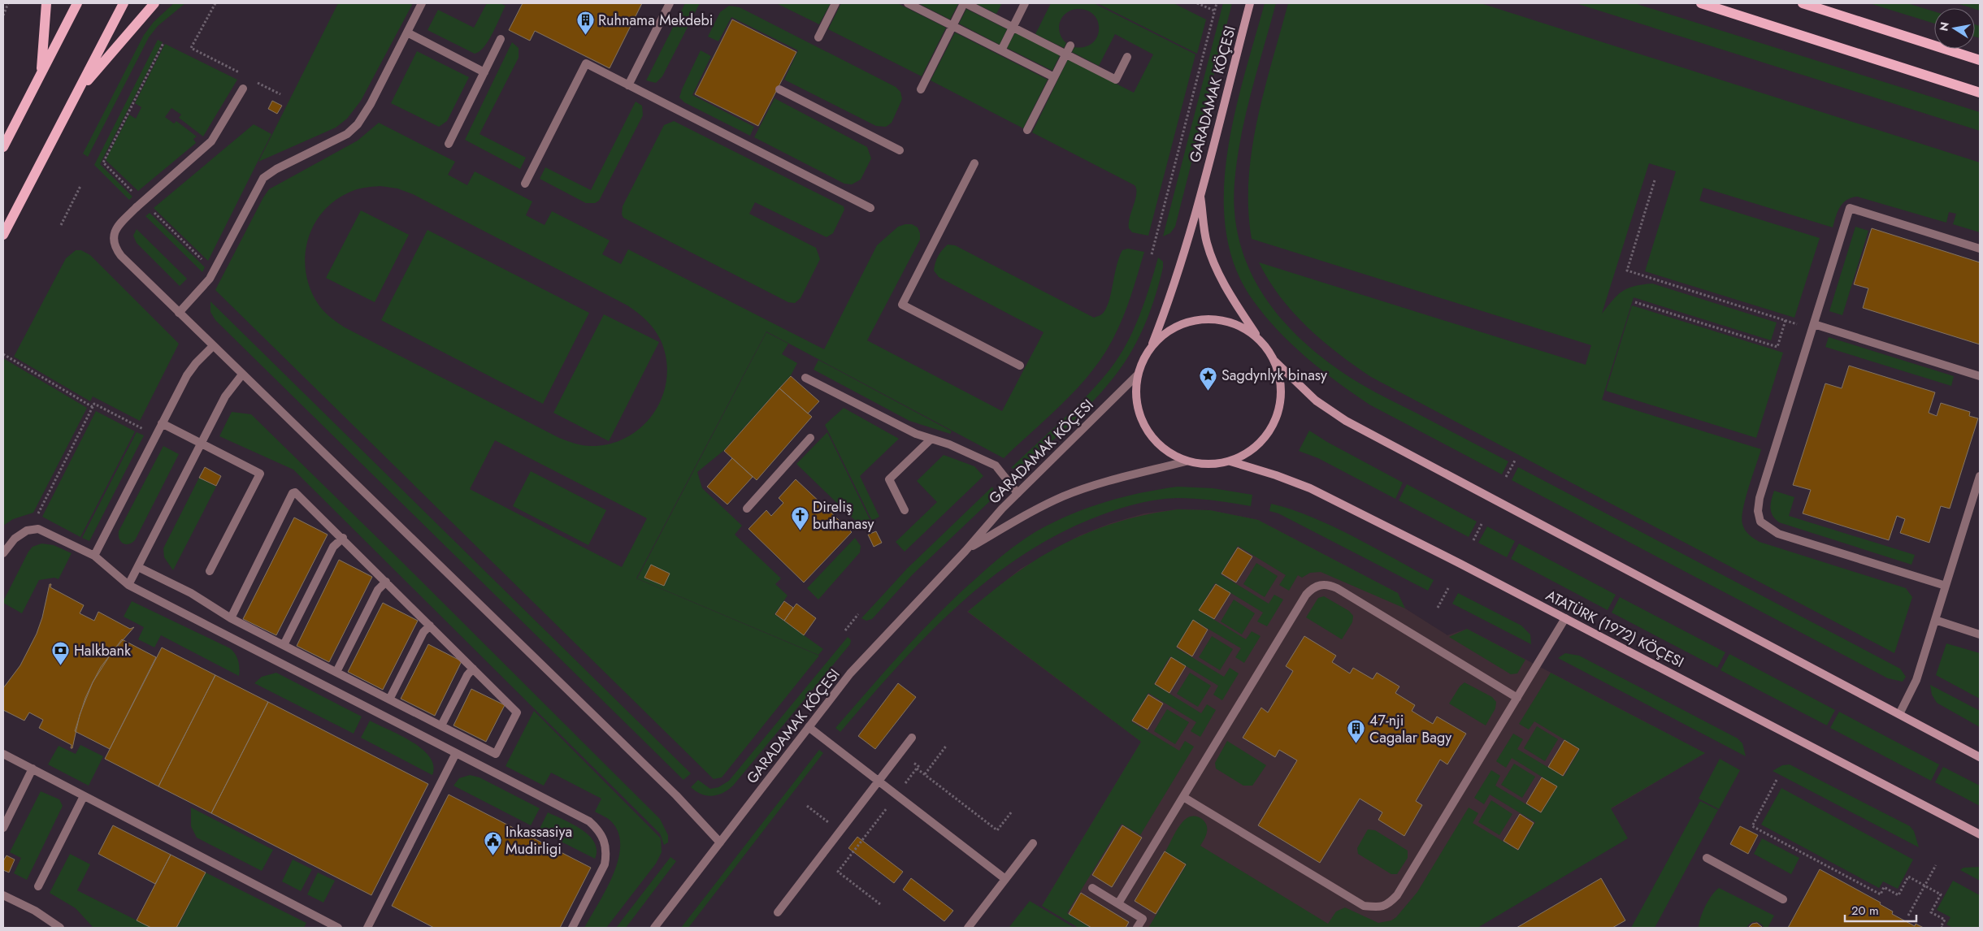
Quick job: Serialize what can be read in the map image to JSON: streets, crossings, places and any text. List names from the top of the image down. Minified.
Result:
{"streets":{"main road":["GARADAMAK KÖÇESI","ATATÜRK (1972) KÖÇESI"]},"crossings":[["GARADAMAK KÖÇESI","ATATÜRK (1972) KÖÇESI"]],"places":{"building":["Ruhnama Mekdebi","47-nji Cagalar Bagy"],"place":["Sagdynlyk binasy"],"church":["Direliş buthanasy"],"bank":["Halkbank"],"public building":["Inkassasiya Mudirligi"]},"scale_bar":"20 m","north":"left"}
